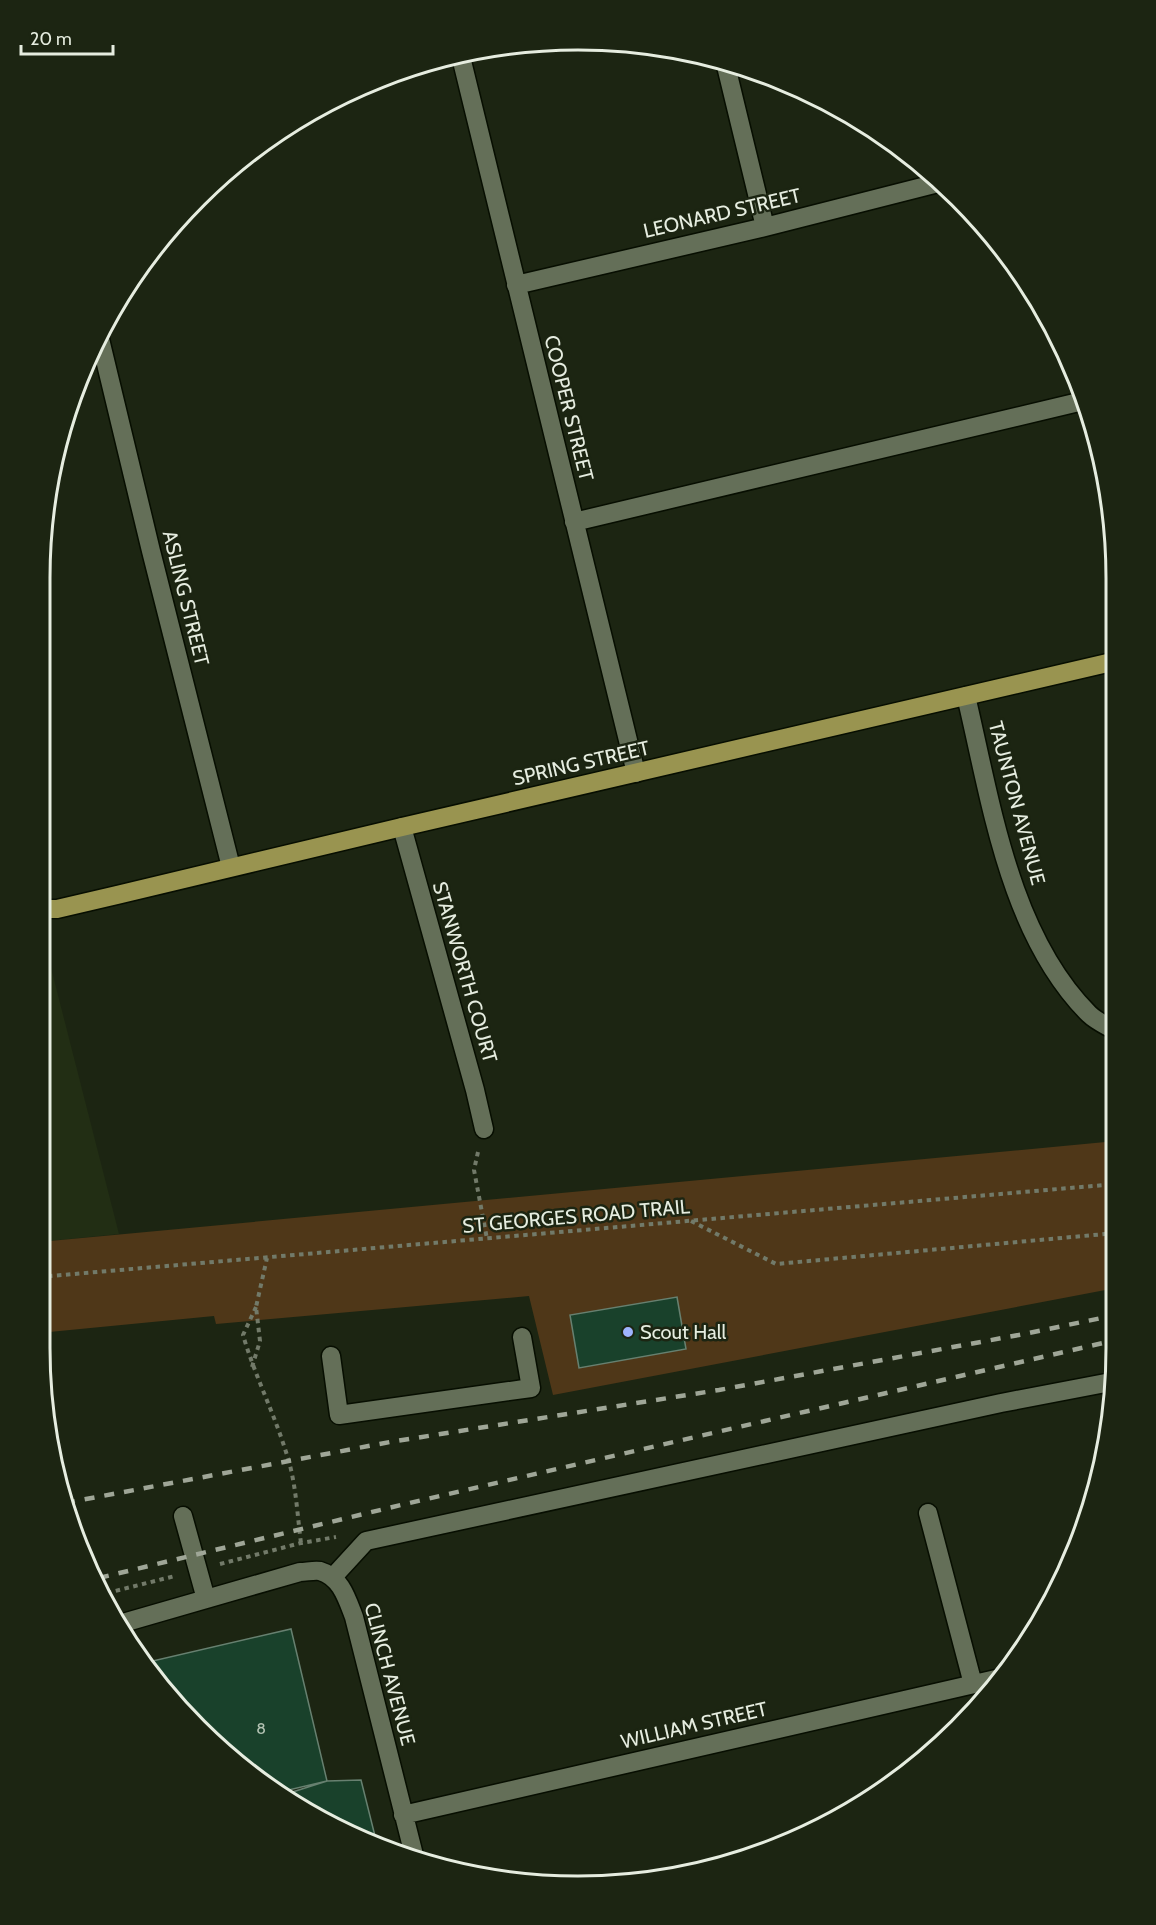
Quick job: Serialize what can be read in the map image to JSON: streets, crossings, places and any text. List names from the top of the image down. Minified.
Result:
{"streets":{"main road":["SPRING STREET"],"street":["LEONARD STREET","COOPER STREET","ASLING STREET","TAUNTON AVENUE","STANWORTH COURT","CLINCH AVENUE","WILLIAM STREET"],"path":["ST GEORGES ROAD TRAIL"]},"crossings":[["LEONARD STREET","COOPER STREET"],["COOPER STREET","SPRING STREET"],["ASLING STREET","SPRING STREET"],["SPRING STREET","TAUNTON AVENUE"],["SPRING STREET","STANWORTH COURT"],["CLINCH AVENUE","WILLIAM STREET"]],"places":["Scout Hall"],"house_numbers":["8"],"scale_bar":"20 m"}
